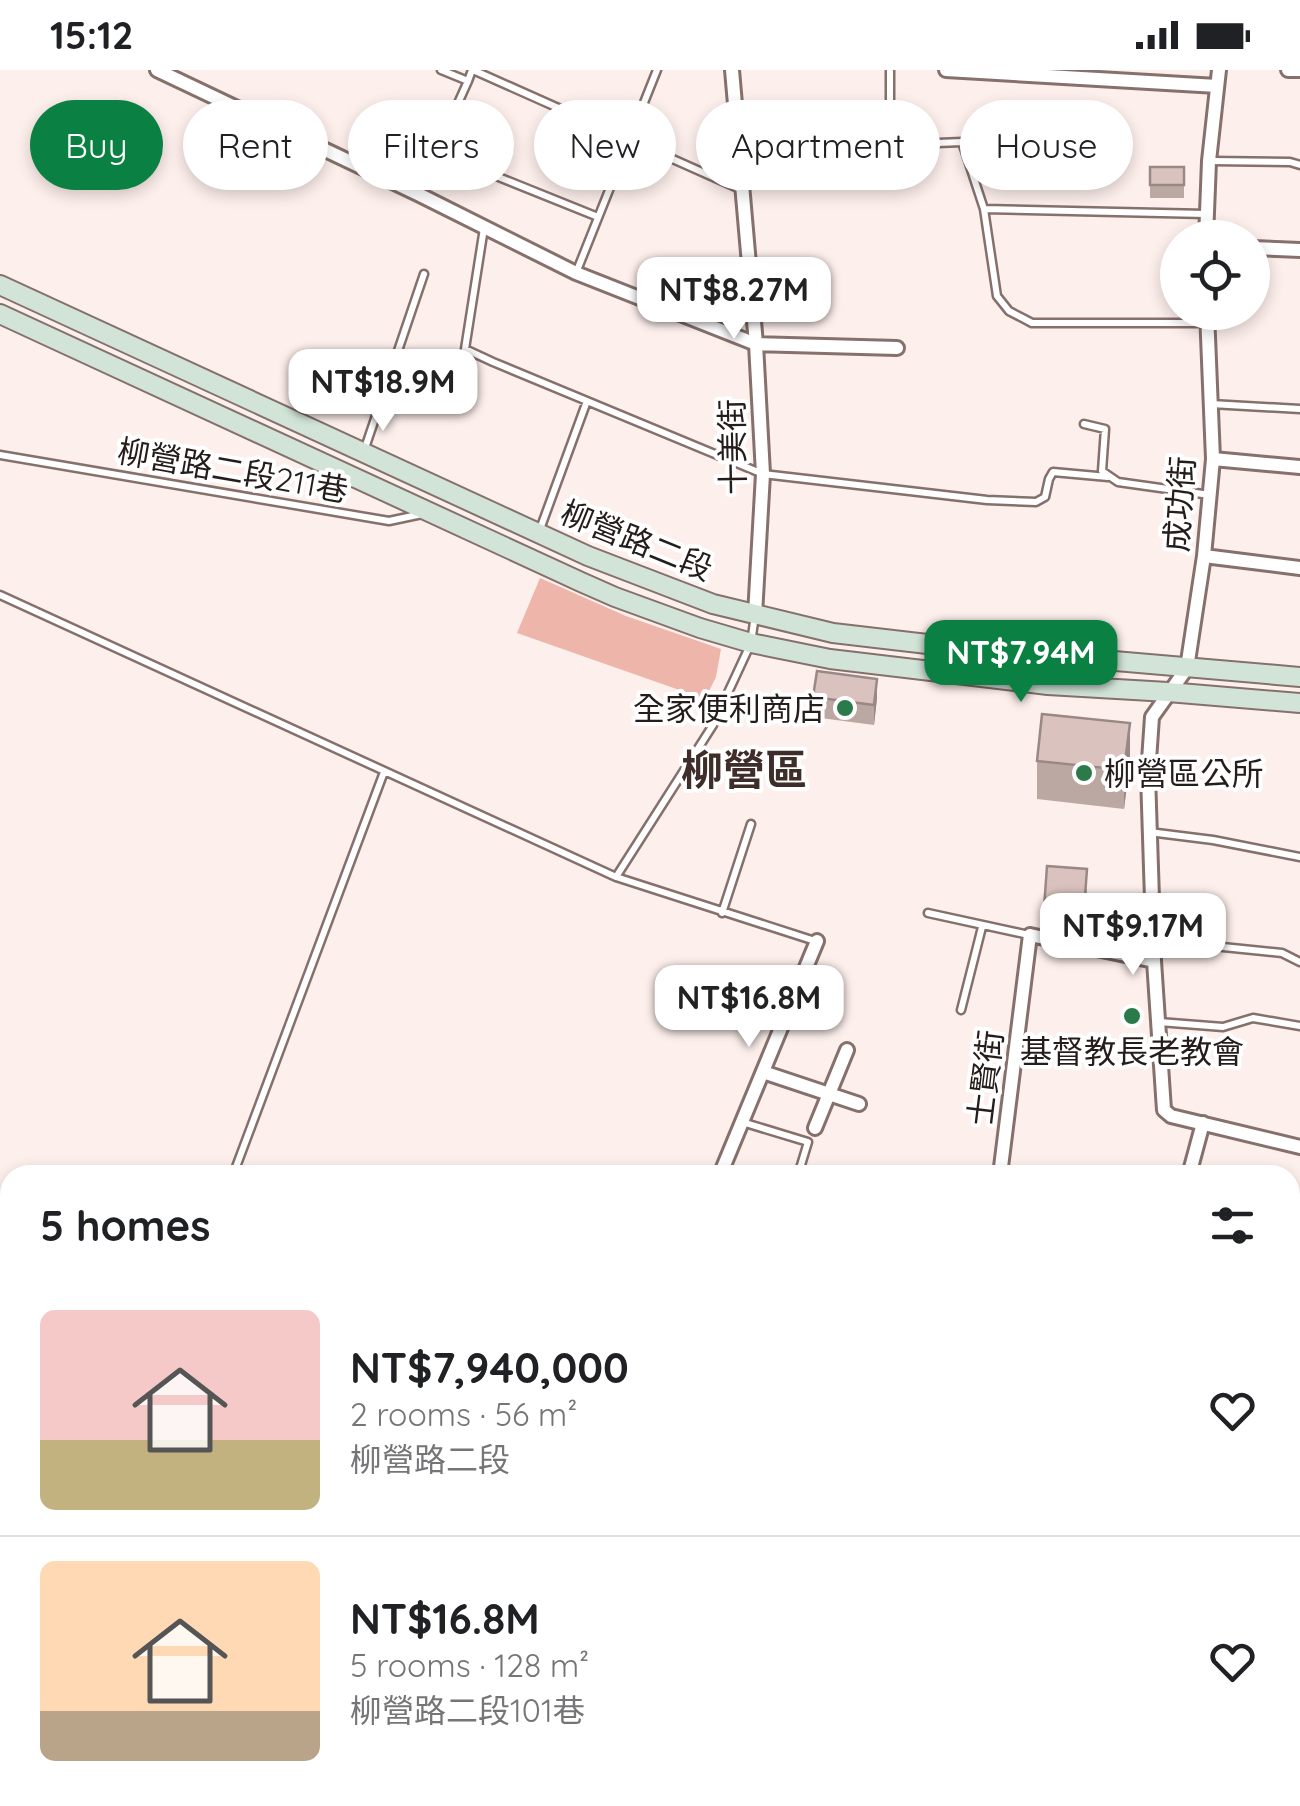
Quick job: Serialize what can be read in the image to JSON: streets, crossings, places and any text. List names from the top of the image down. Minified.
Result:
{"streets":{"street":["十美街","成功街","柳營路二段","士賢街"],"lane":["柳營路二段211巷"]},"crossings":[["十美街","柳營路二段"],["柳營路二段211巷","柳營路二段"],["成功街","柳營路二段"]],"districts":["柳營區"],"places":["全家便利商店","柳營區公所","基督教長老教會"],"page":{"status":"15:12","chip":["Buy","Rent","Filters","New","Apartment","House"],"price":["NT$8.27M","NT$18.9M","NT$7.94M","NT$9.17M","NT$16.8M"],"heading":"5 homes","list":[{"name":"NT$7,940,000","note":"2 rooms · 56 m² · 柳營路二段"},{"name":"NT$16.8M","note":"5 rooms · 128 m² · 柳營路二段101巷"}]}}
